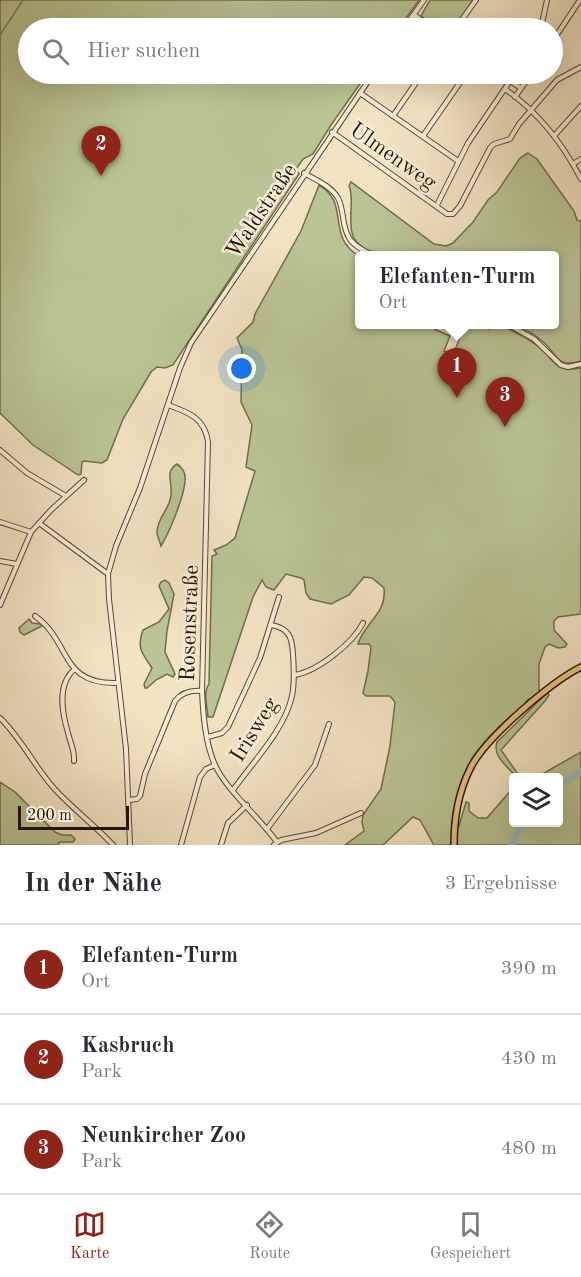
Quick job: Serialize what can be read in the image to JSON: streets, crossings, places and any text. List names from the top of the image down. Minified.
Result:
{"streets":{"street":["Ulmenweg","Waldstraße","Rosenstraße","Irisweg"]},"crossings":[["Ulmenweg","Waldstraße"],["Waldstraße","Rosenstraße"],["Rosenstraße","Irisweg"]],"scale_bar":"200 m","page":{"search":"Hier suchen","pins":["2","1","3"],"popup":["Elefanten-Turm","Ort"],"scale":"200 m","heading":["In der Nähe","3 Ergebnisse"],"list":[{"mark":"1","name":"Elefanten-Turm","note":"Ort","value":"390 m"},{"mark":"2","name":"Kasbruch","note":"Park","value":"430 m"},{"mark":"3","name":"Neunkircher Zoo","note":"Park","value":"480 m"}],"nav":["Karte","Route","Gespeichert"]}}
